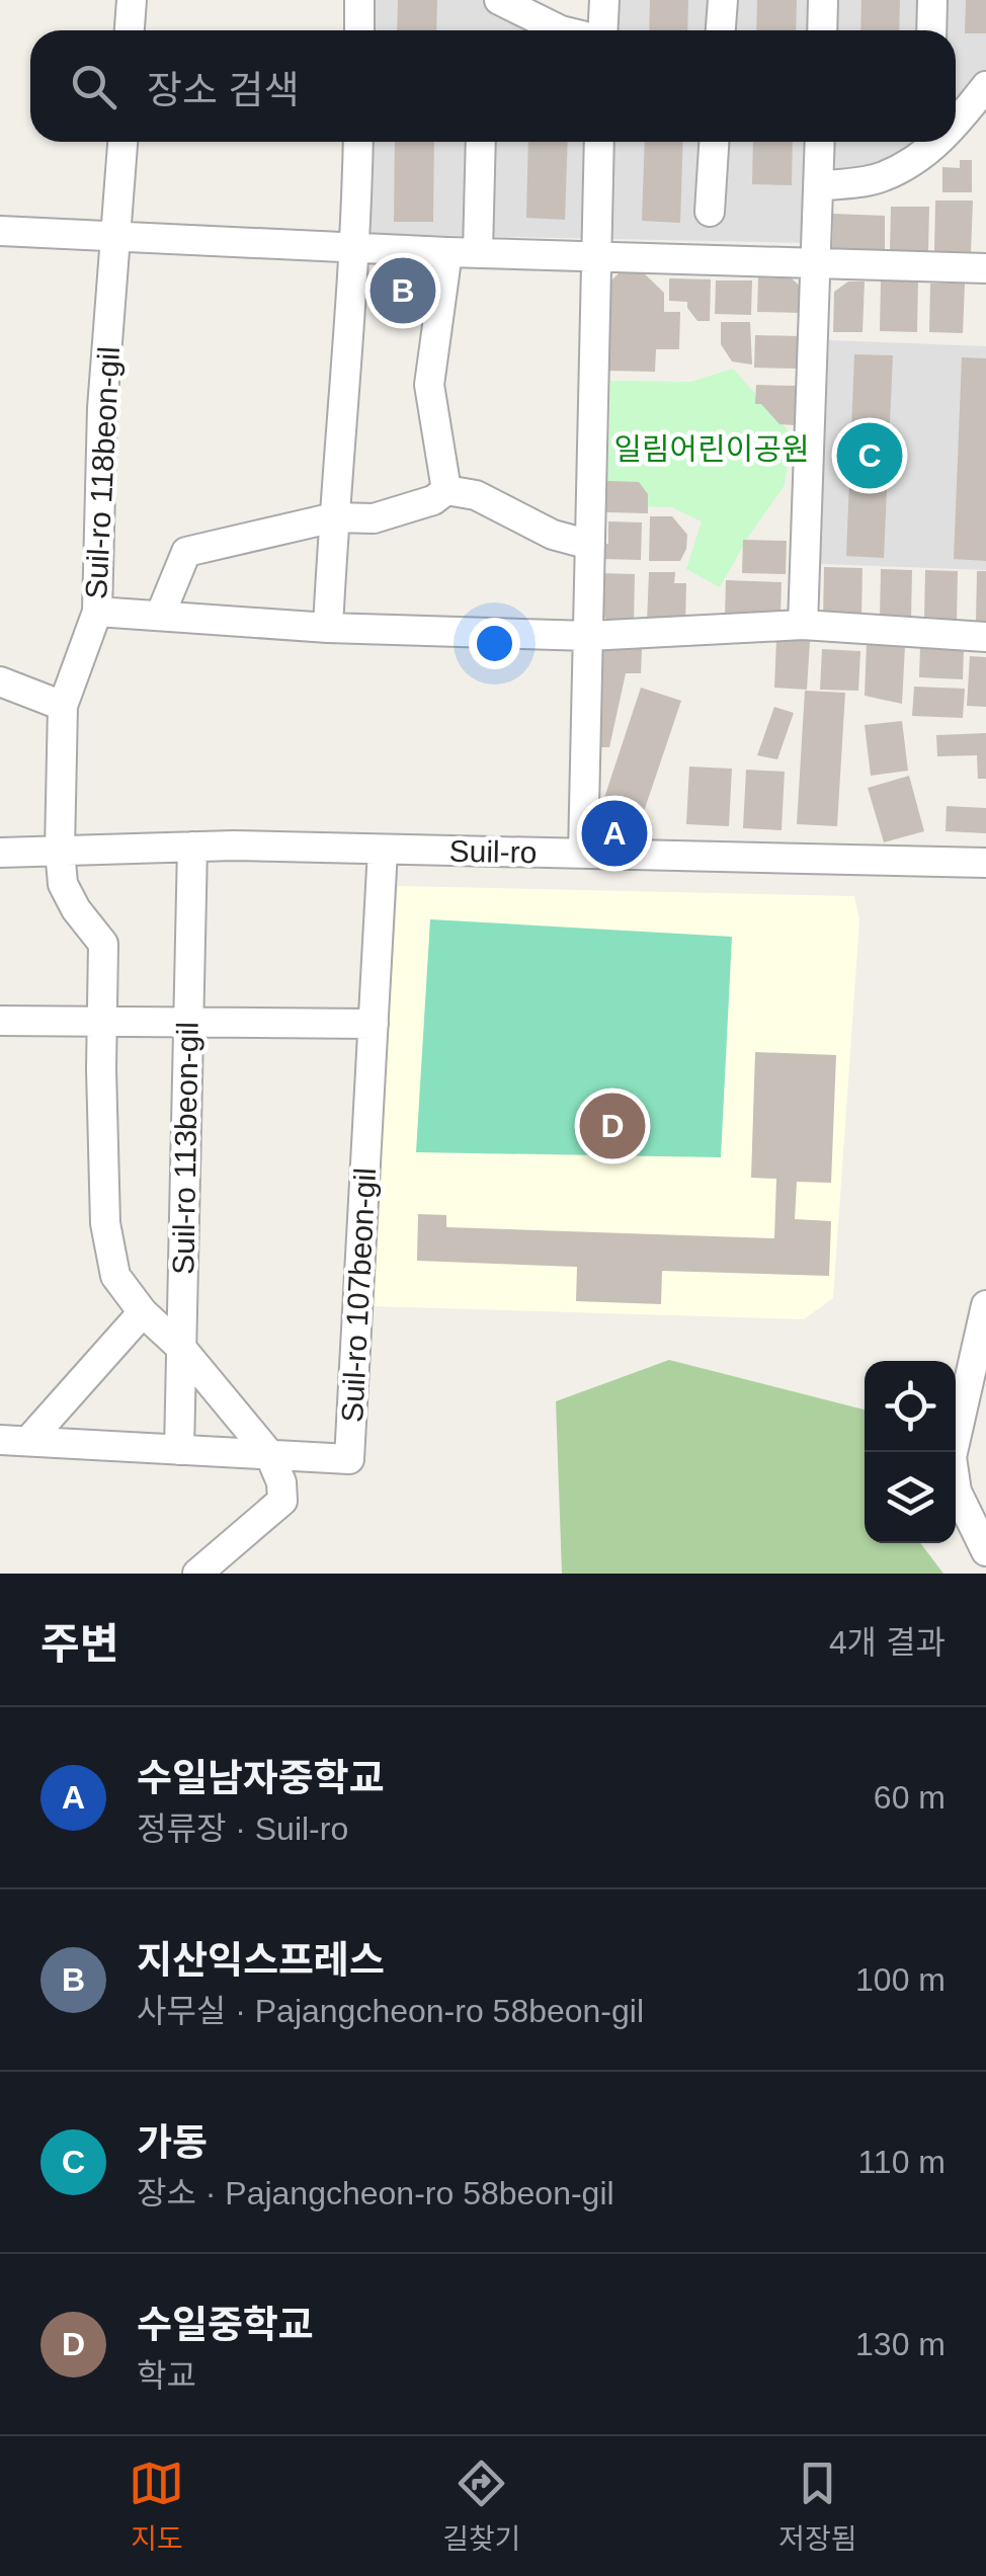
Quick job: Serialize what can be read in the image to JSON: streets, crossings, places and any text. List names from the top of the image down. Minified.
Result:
{"streets":{"street":["Suil-ro 118beon-gil","Suil-ro","Suil-ro 113beon-gil","Suil-ro 107beon-gil"]},"crossings":[["Suil-ro 118beon-gil","Suil-ro"],["Suil-ro 118beon-gil","Suil-ro 113beon-gil"],["Suil-ro 118beon-gil","Suil-ro 107beon-gil"],["Suil-ro","Suil-ro 113beon-gil"],["Suil-ro","Suil-ro 107beon-gil"],["Suil-ro 113beon-gil","Suil-ro 107beon-gil"]],"parks":["일림어린이공원"],"page":{"search":"장소 검색","pins":["B","C","A","D"],"heading":["주변","4개 결과"],"list":[{"mark":"A","name":"수일남자중학교","note":"정류장 · Suil-ro","value":"60 m"},{"mark":"B","name":"지산익스프레스","note":"사무실 · Pajangcheon-ro 58beon-gil","value":"100 m"},{"mark":"C","name":"가동","note":"장소 · Pajangcheon-ro 58beon-gil","value":"110 m"},{"mark":"D","name":"수일중학교","note":"학교","value":"130 m"}],"nav":["지도","길찾기","저장됨"]}}
